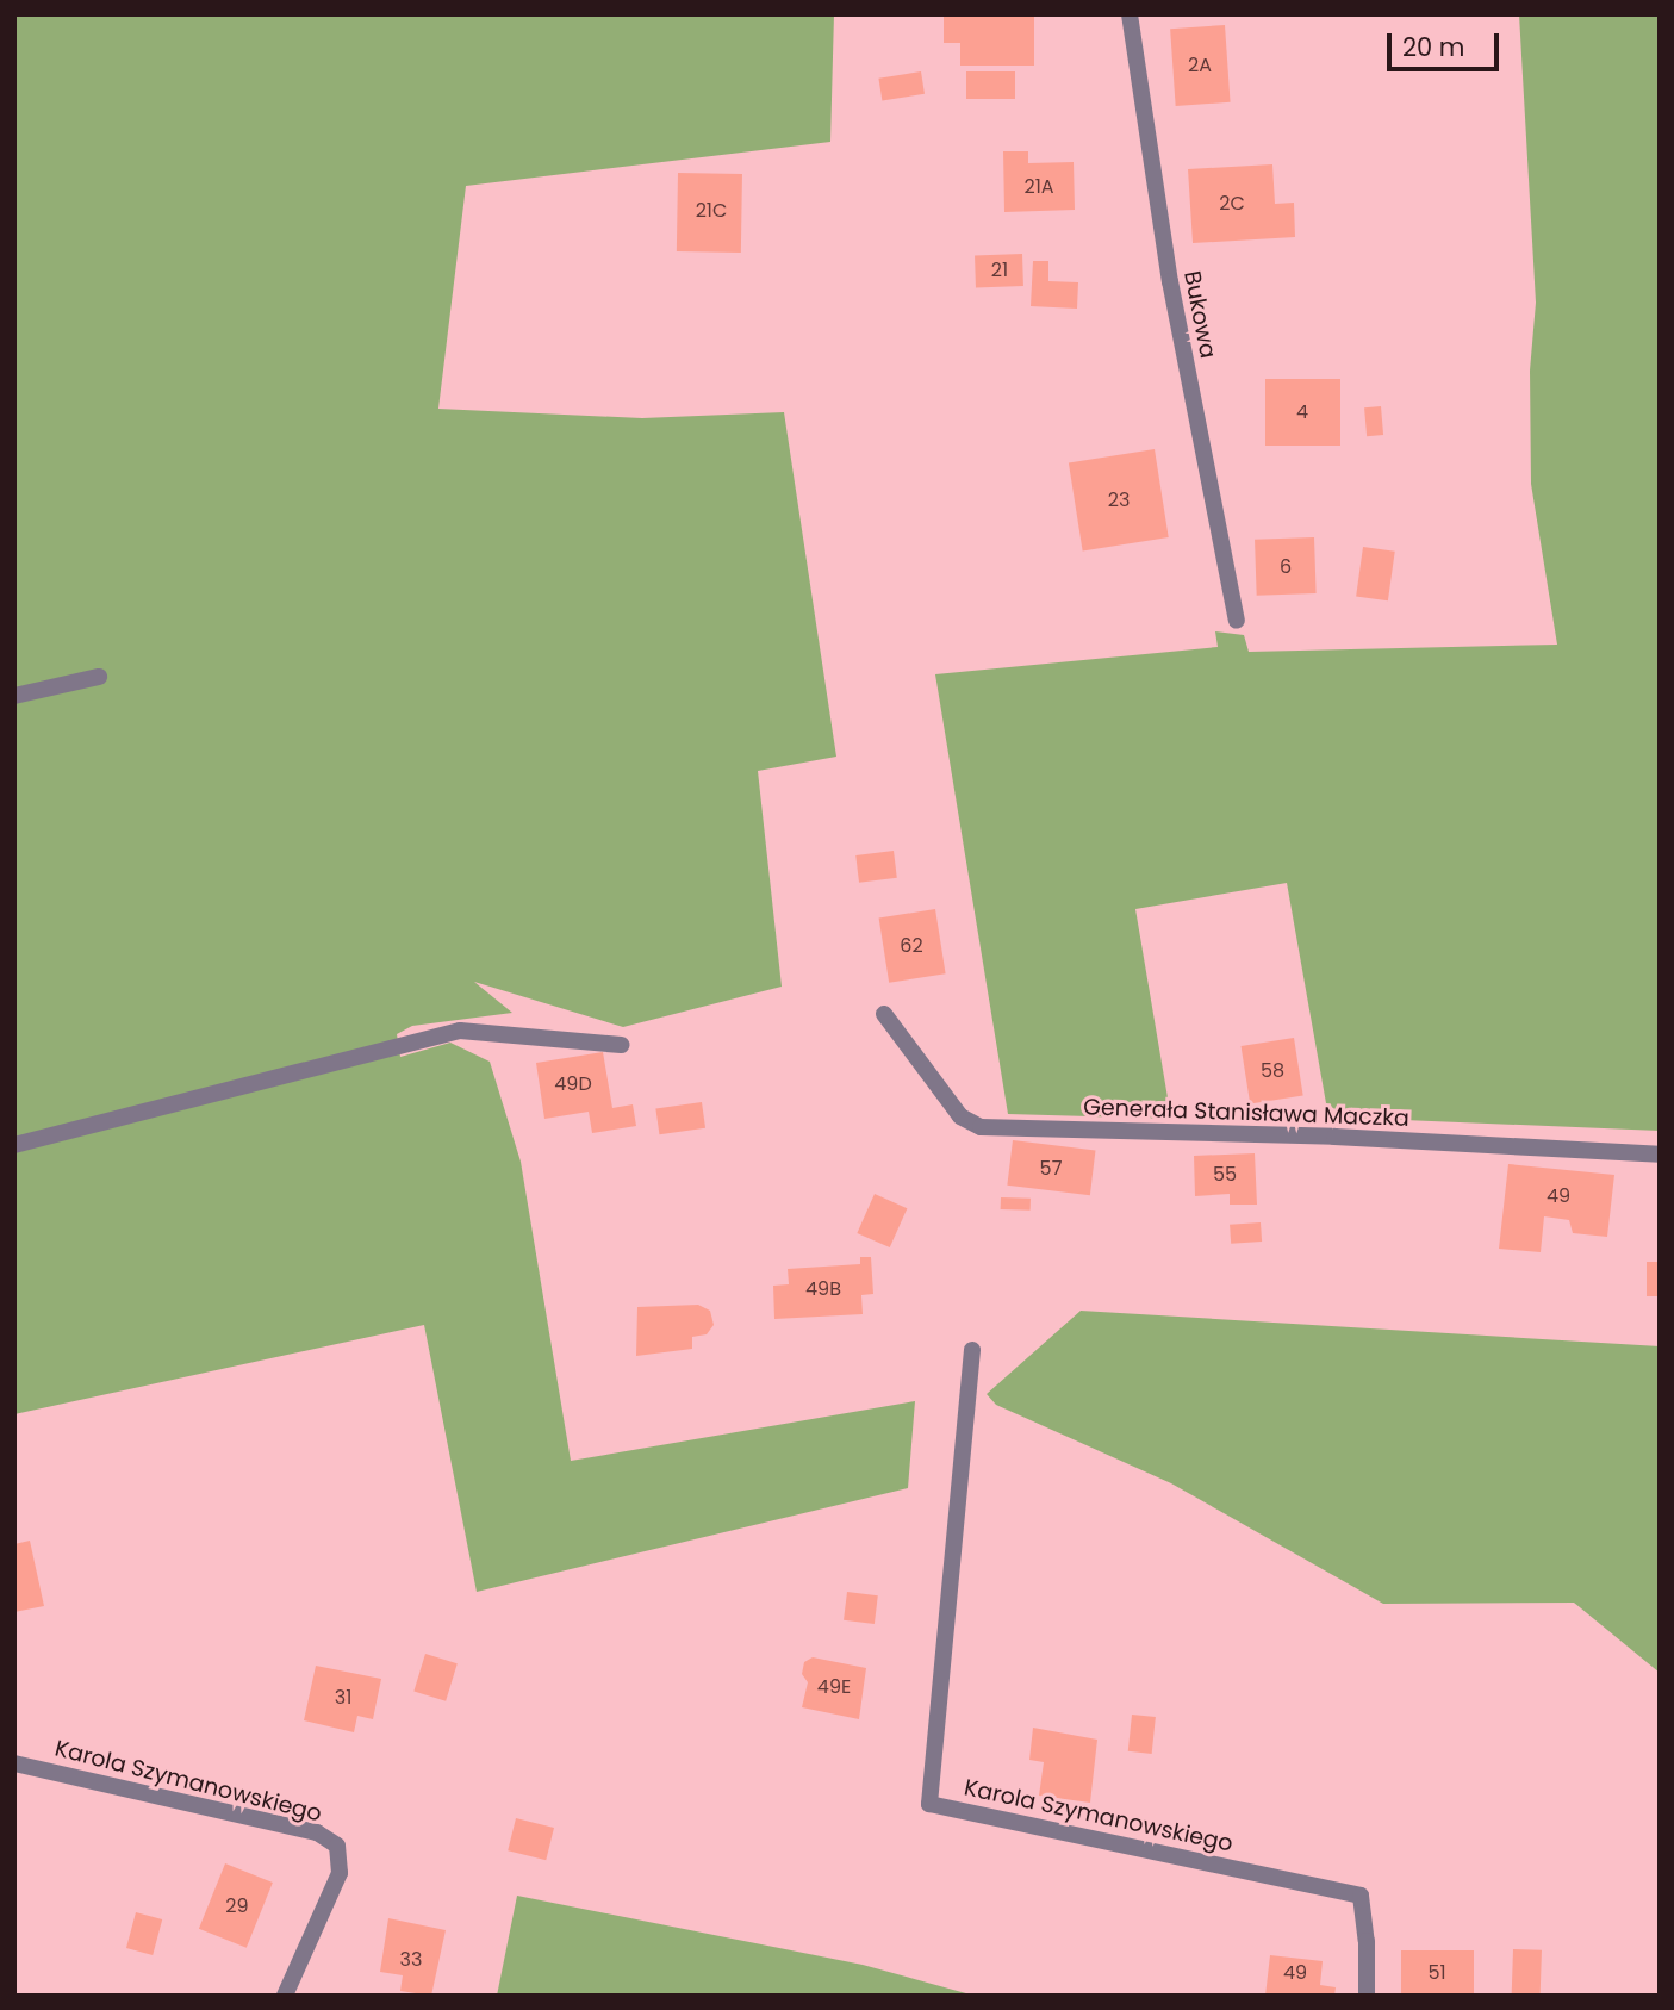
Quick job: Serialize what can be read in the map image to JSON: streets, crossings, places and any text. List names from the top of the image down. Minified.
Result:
{"streets":{"street":["Bukowa","Generała Stanisława Maczka","Karola Szymanowskiego"]},"house_numbers":["2A","21A","2C","21C","21","4","23","6","62","58","49D","57","55","49","49B","49E","31","29","33","49","51"],"scale_bar":"20 m"}
